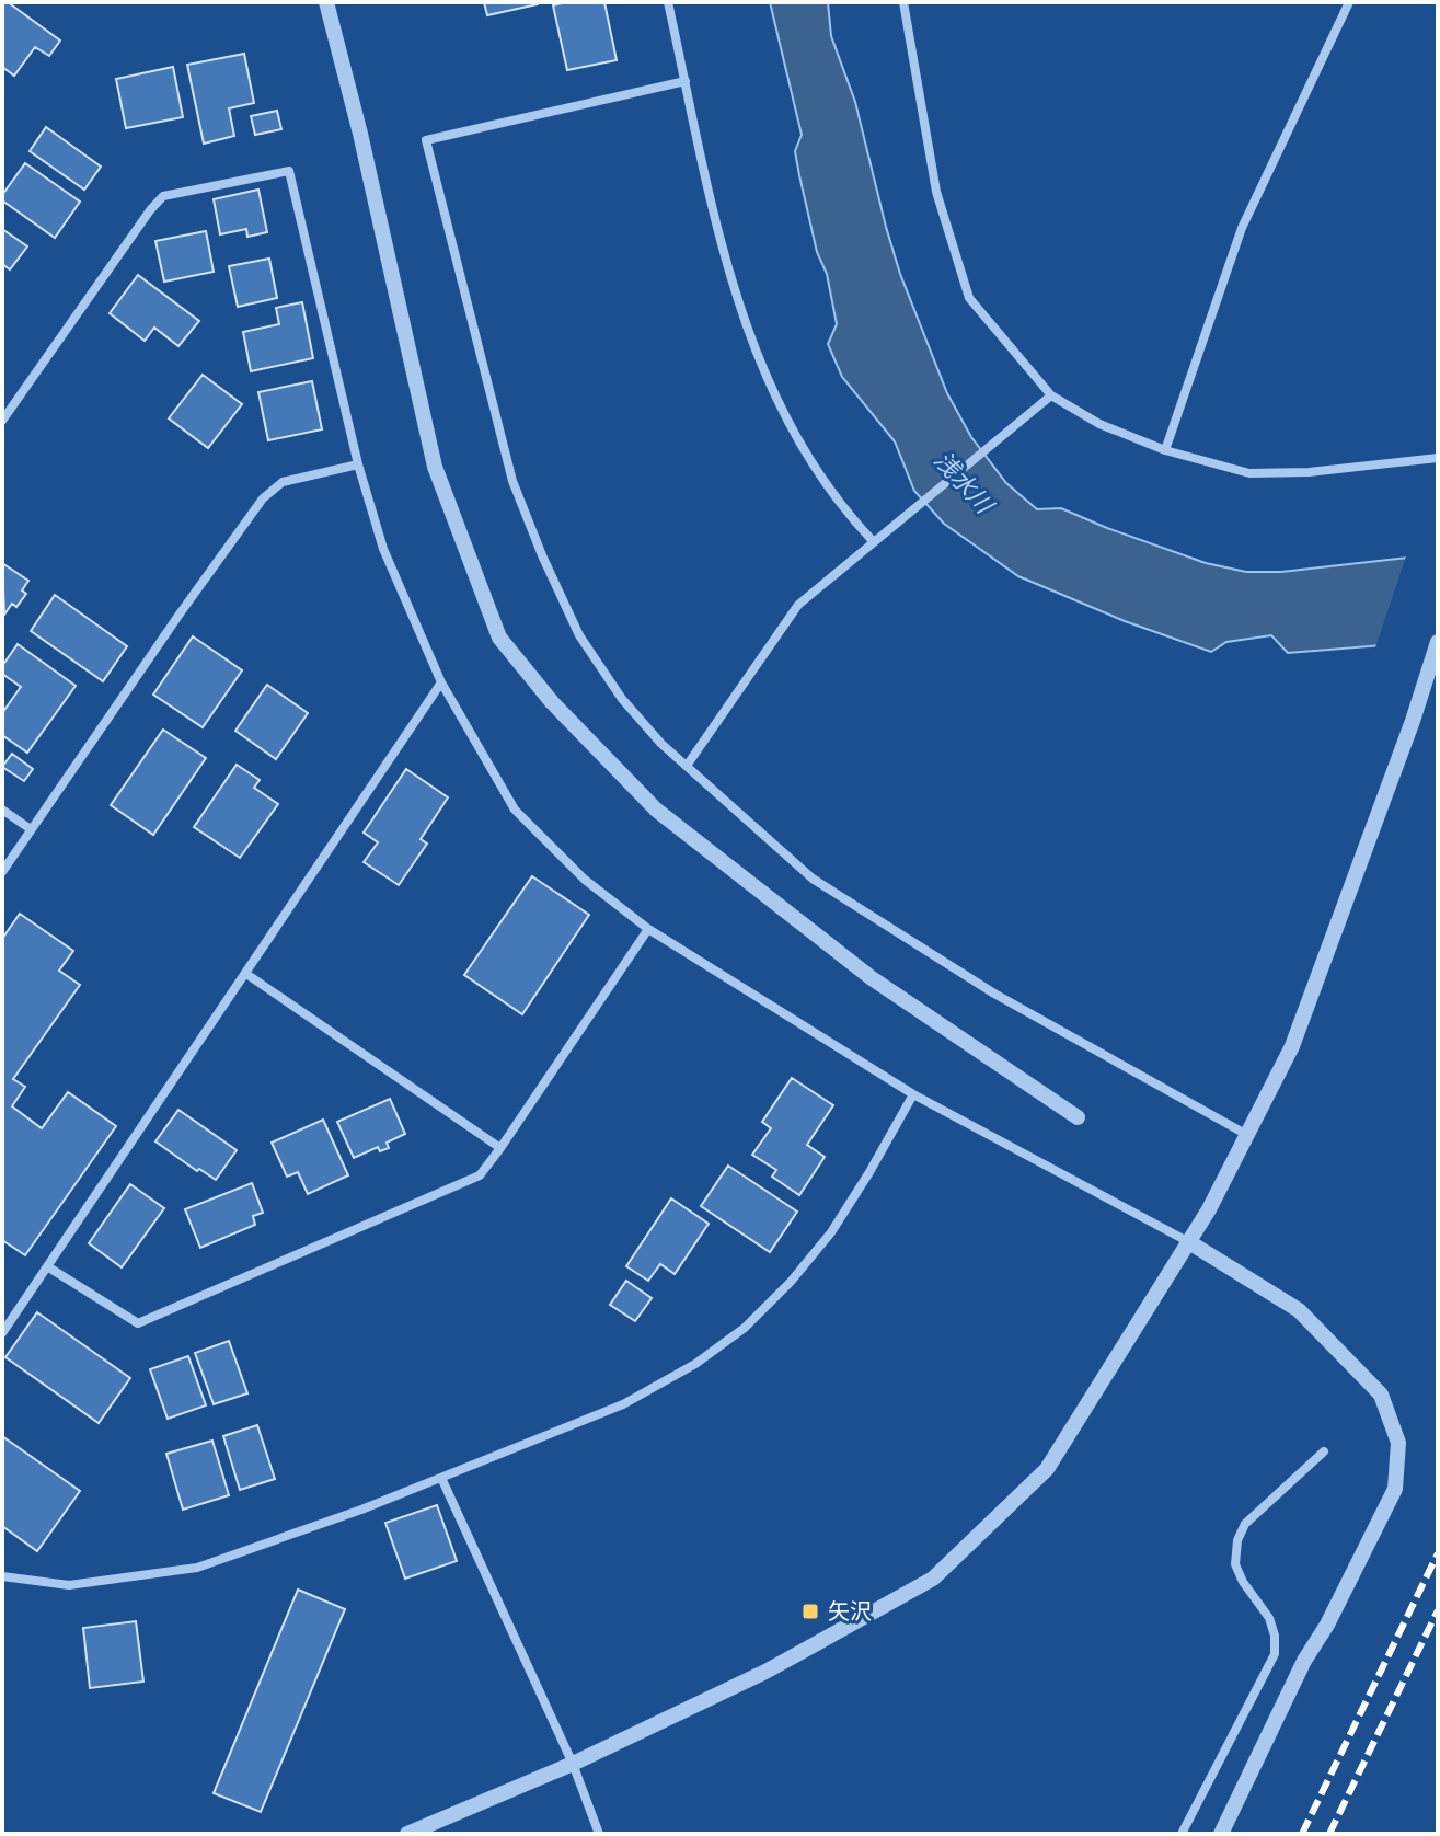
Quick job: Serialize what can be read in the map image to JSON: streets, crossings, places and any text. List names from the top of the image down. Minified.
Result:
{"water":["浅水川"],"places":{"transit":["矢沢"]}}
